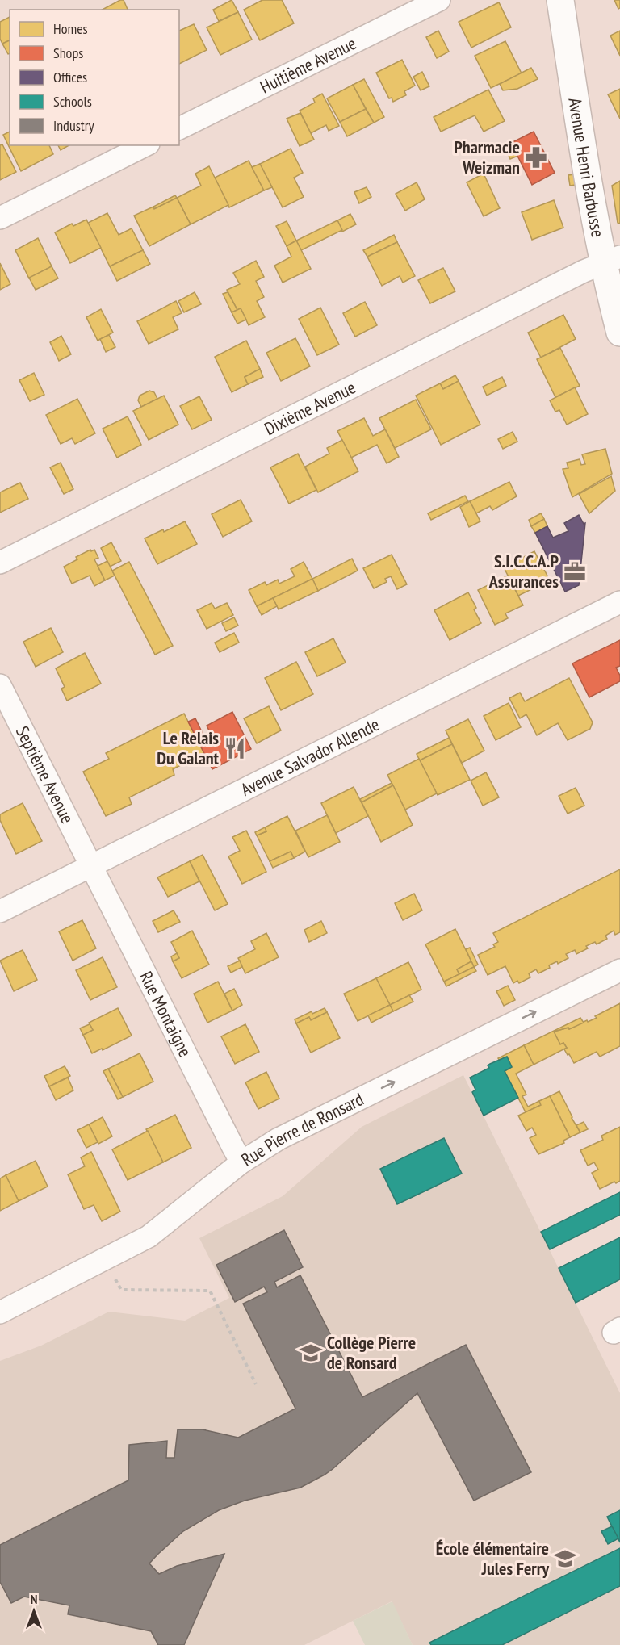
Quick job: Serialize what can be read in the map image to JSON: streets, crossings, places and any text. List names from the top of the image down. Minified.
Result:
{"streets":{"street":["Huitième Avenue","Avenue Henri Barbusse","Dixième Avenue","Avenue Salvador Allende","Septième Avenue","Rue Montaigne","Rue Pierre de Ronsard"]},"crossings":[["Avenue Henri Barbusse","Dixième Avenue"],["Avenue Salvador Allende","Septième Avenue"],["Avenue Salvador Allende","Rue Montaigne"],["Septième Avenue","Rue Montaigne"],["Rue Montaigne","Rue Pierre de Ronsard"]],"one_way":["Rue Pierre de Ronsard"],"places":{"pharmacy":["Pharmacie Weizman"],"office":["S.I.C.C.A.P Assurances"],"restaurant":["Le Relais Du Galant"],"school or university":["Collège Pierre de Ronsard","École élémentaire Jules Ferry"]},"legend":["Homes","Shops","Offices","Schools","Industry"],"north":"top"}
